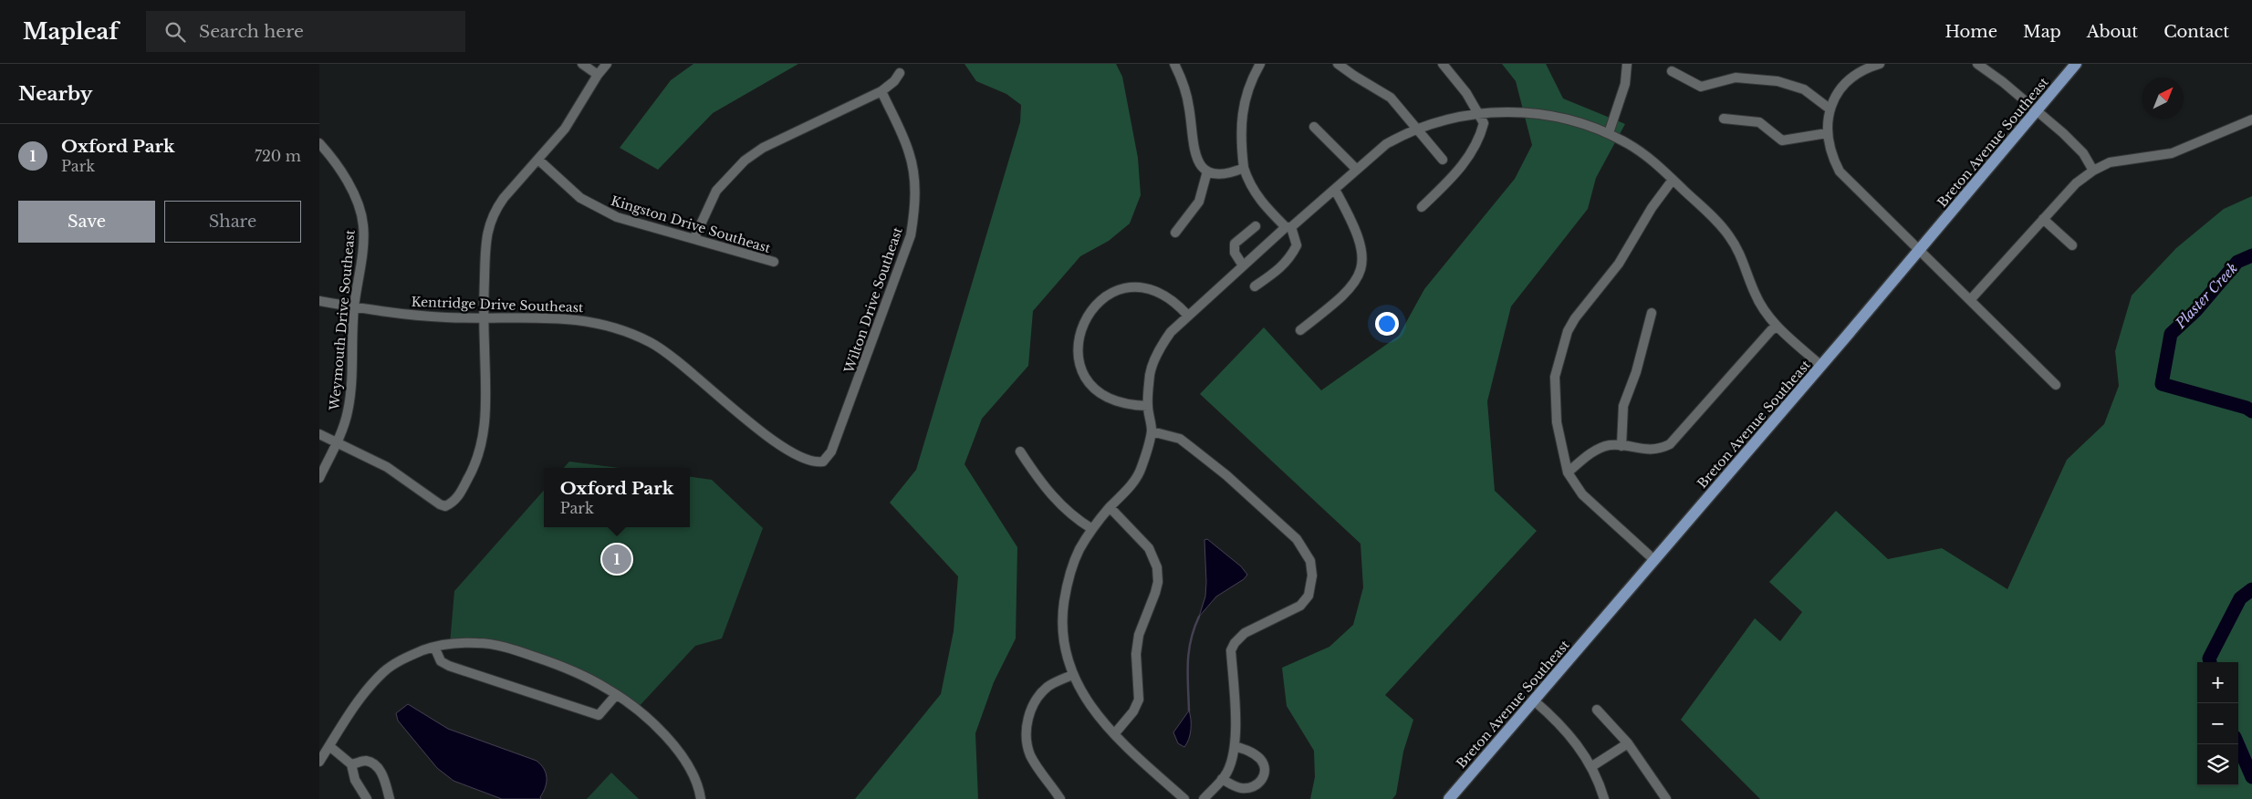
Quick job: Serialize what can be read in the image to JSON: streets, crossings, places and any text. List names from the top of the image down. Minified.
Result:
{"streets":{"main road":["Breton Avenue Southeast"],"street":["Kingston Drive Southeast","Wilton Drive Southeast","Kentridge Drive Southeast","Weymouth Drive Southeast"]},"crossings":[["Wilton Drive Southeast","Kentridge Drive Southeast"],["Kentridge Drive Southeast","Weymouth Drive Southeast"]],"water":["Plaster Creek"],"north":"top right","page":{"header":"Mapleaf","search":"Search here","nav":["Home","Map","About","Contact"],"heading":"Nearby","list":[{"mark":"1","name":"Oxford Park","note":"Park","value":"720 m"}],"buttons":["Save","Share"],"popup":["Oxford Park","Park"],"pins":"1","map_buttons":["+","−"]}}
